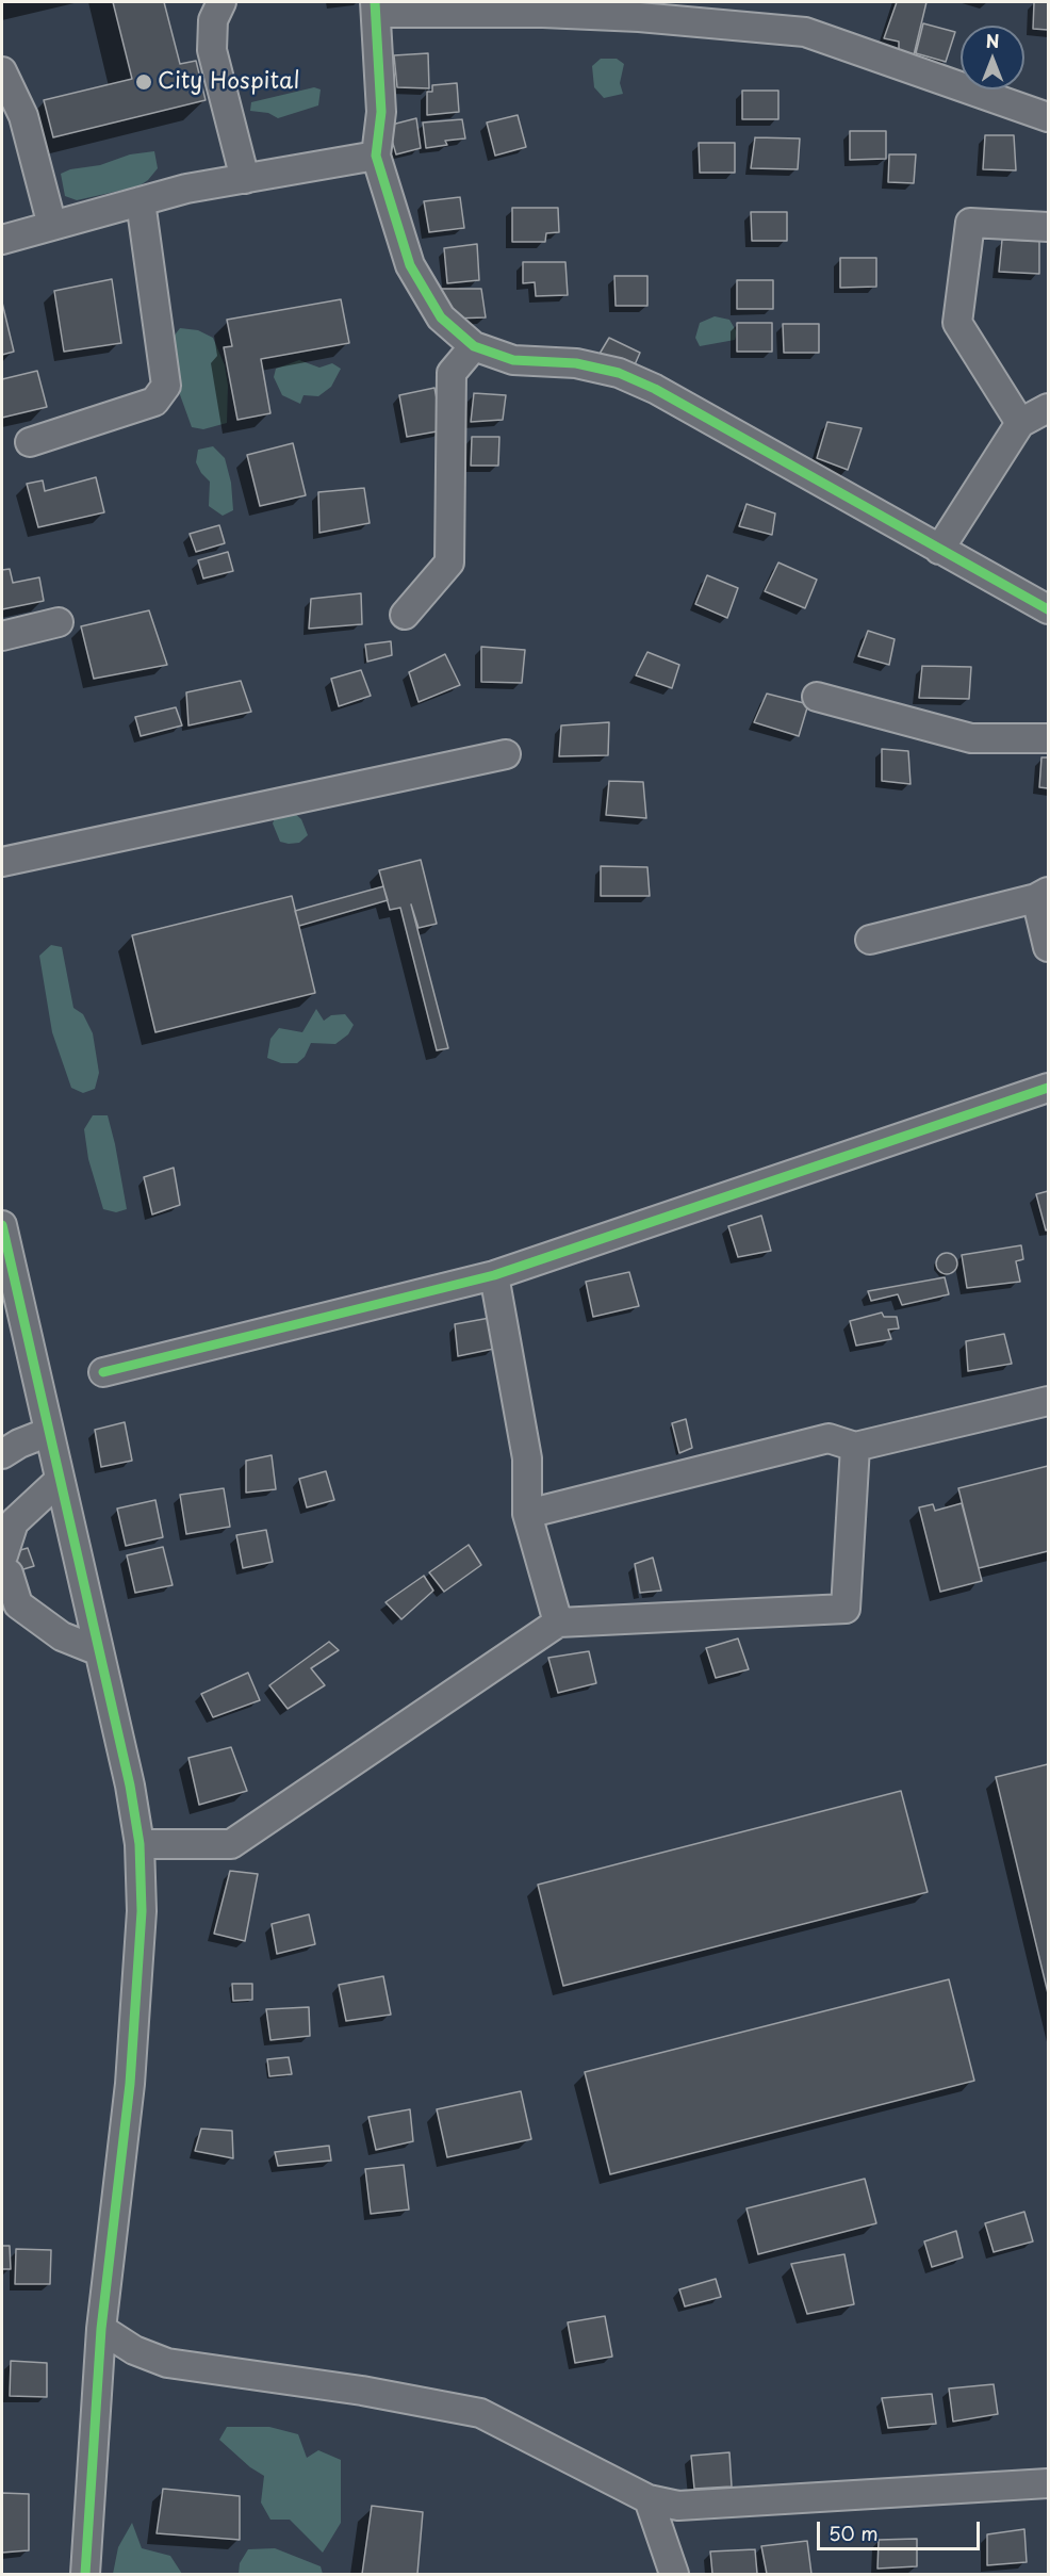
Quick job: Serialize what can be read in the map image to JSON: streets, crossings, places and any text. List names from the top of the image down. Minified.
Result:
{"places":["City Hospital"],"scale_bar":"50 m","north":"top"}
